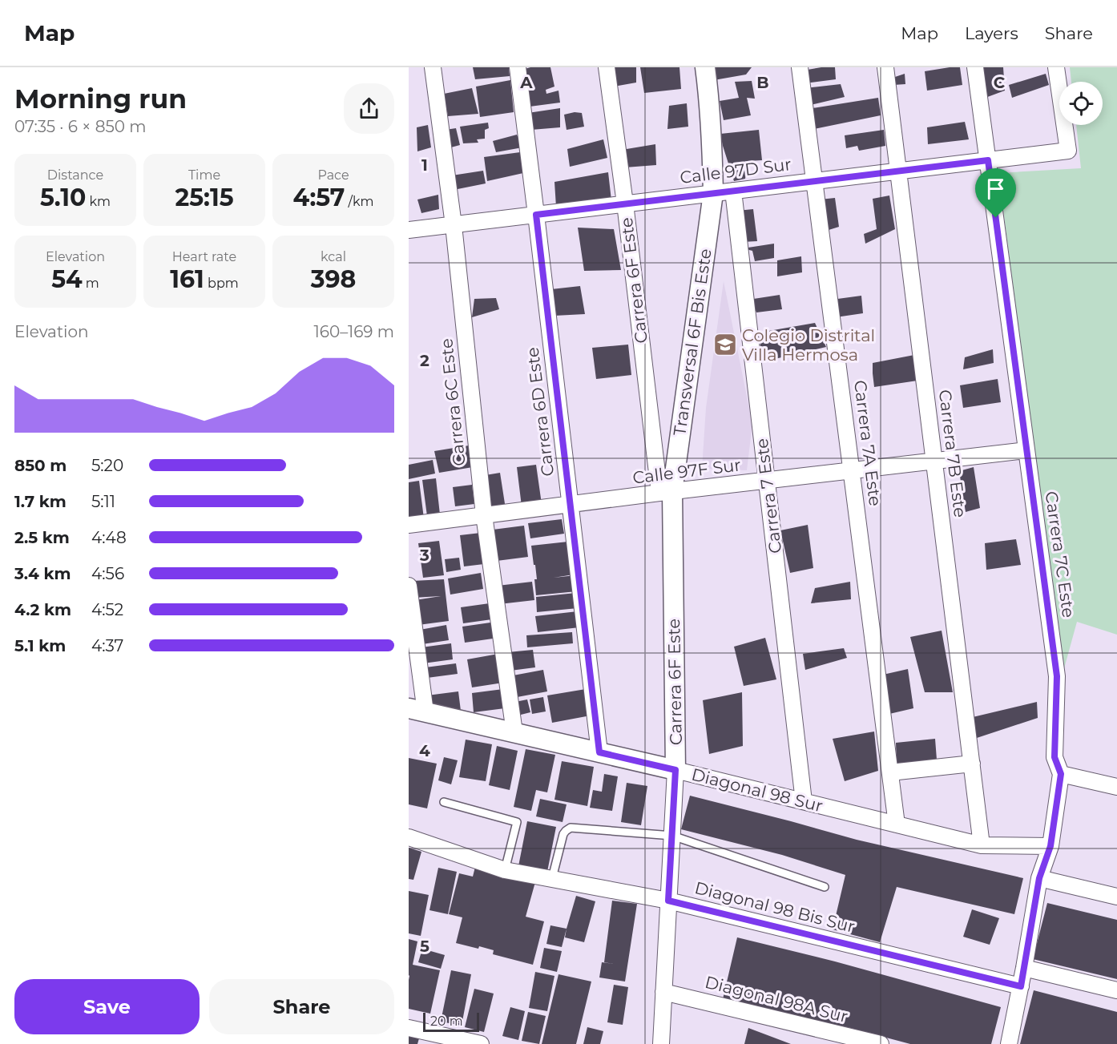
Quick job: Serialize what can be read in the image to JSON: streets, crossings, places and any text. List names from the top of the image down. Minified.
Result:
{"streets":{"street":["Calle 97D Sur","Carrera 6F Este","Transversal 6F Bis Este","Carrera 6C Este","Carrera 6D Este","Carrera 7A Este","Carrera 7B Este","Calle 97F Sur","Carrera 7 Este","Carrera 7C Este","Diagonal 98 Sur","Diagonal 98 Bis Sur","Diagonal 98A Sur"]},"crossings":[["Calle 97D Sur","Carrera 6F Este"],["Calle 97D Sur","Transversal 6F Bis Este"],["Calle 97D Sur","Carrera 6C Este"],["Calle 97D Sur","Carrera 6D Este"],["Calle 97D Sur","Carrera 7A Este"],["Calle 97D Sur","Carrera 7B Este"],["Calle 97D Sur","Carrera 7 Este"],["Calle 97D Sur","Carrera 7C Este"],["Carrera 6F Este","Transversal 6F Bis Este"],["Carrera 6F Este","Calle 97F Sur"],["Carrera 6F Este","Diagonal 98 Sur"],["Carrera 6F Este","Diagonal 98 Bis Sur"],["Carrera 6F Este","Diagonal 98A Sur"],["Transversal 6F Bis Este","Calle 97F Sur"],["Carrera 6C Este","Calle 97F Sur"],["Carrera 6C Este","Diagonal 98 Sur"],["Carrera 6D Este","Calle 97F Sur"],["Carrera 6D Este","Diagonal 98 Sur"],["Carrera 7A Este","Calle 97F Sur"],["Carrera 7A Este","Diagonal 98 Sur"],["Carrera 7B Este","Calle 97F Sur"],["Carrera 7B Este","Diagonal 98 Sur"],["Calle 97F Sur","Carrera 7 Este"],["Calle 97F Sur","Carrera 7C Este"],["Carrera 7 Este","Diagonal 98 Sur"],["Carrera 7C Este","Diagonal 98 Sur"],["Carrera 7C Este","Diagonal 98 Bis Sur"]],"places":{"school or university":["Colegio Distrital Villa Hermosa"]},"scale_bar":"20 m","page":{"header":"Map","nav":["Map","Layers","Share"],"heading":["Morning run","07:35 · 6 × 850 m"],"stats":[["Distance","5.10 km"],["Time","25:15"],["Pace","4:57 /km"],["Elevation","54 m"],["Heart rate","161 bpm"],["kcal","398"]],"chart":["Elevation","160–169 m"],"list":[{"name":"850 m","note":"5:20"},{"name":"1.7 km","note":"5:11"},{"name":"2.5 km","note":"4:48"},{"name":"3.4 km","note":"4:56"},{"name":"4.2 km","note":"4:52"},{"name":"5.1 km","note":"4:37"}],"buttons":["Save","Share"],"scale":"20 m"},"grid":{"columns":["A","B","C"],"rows":["1","2","3","4","5"]}}
